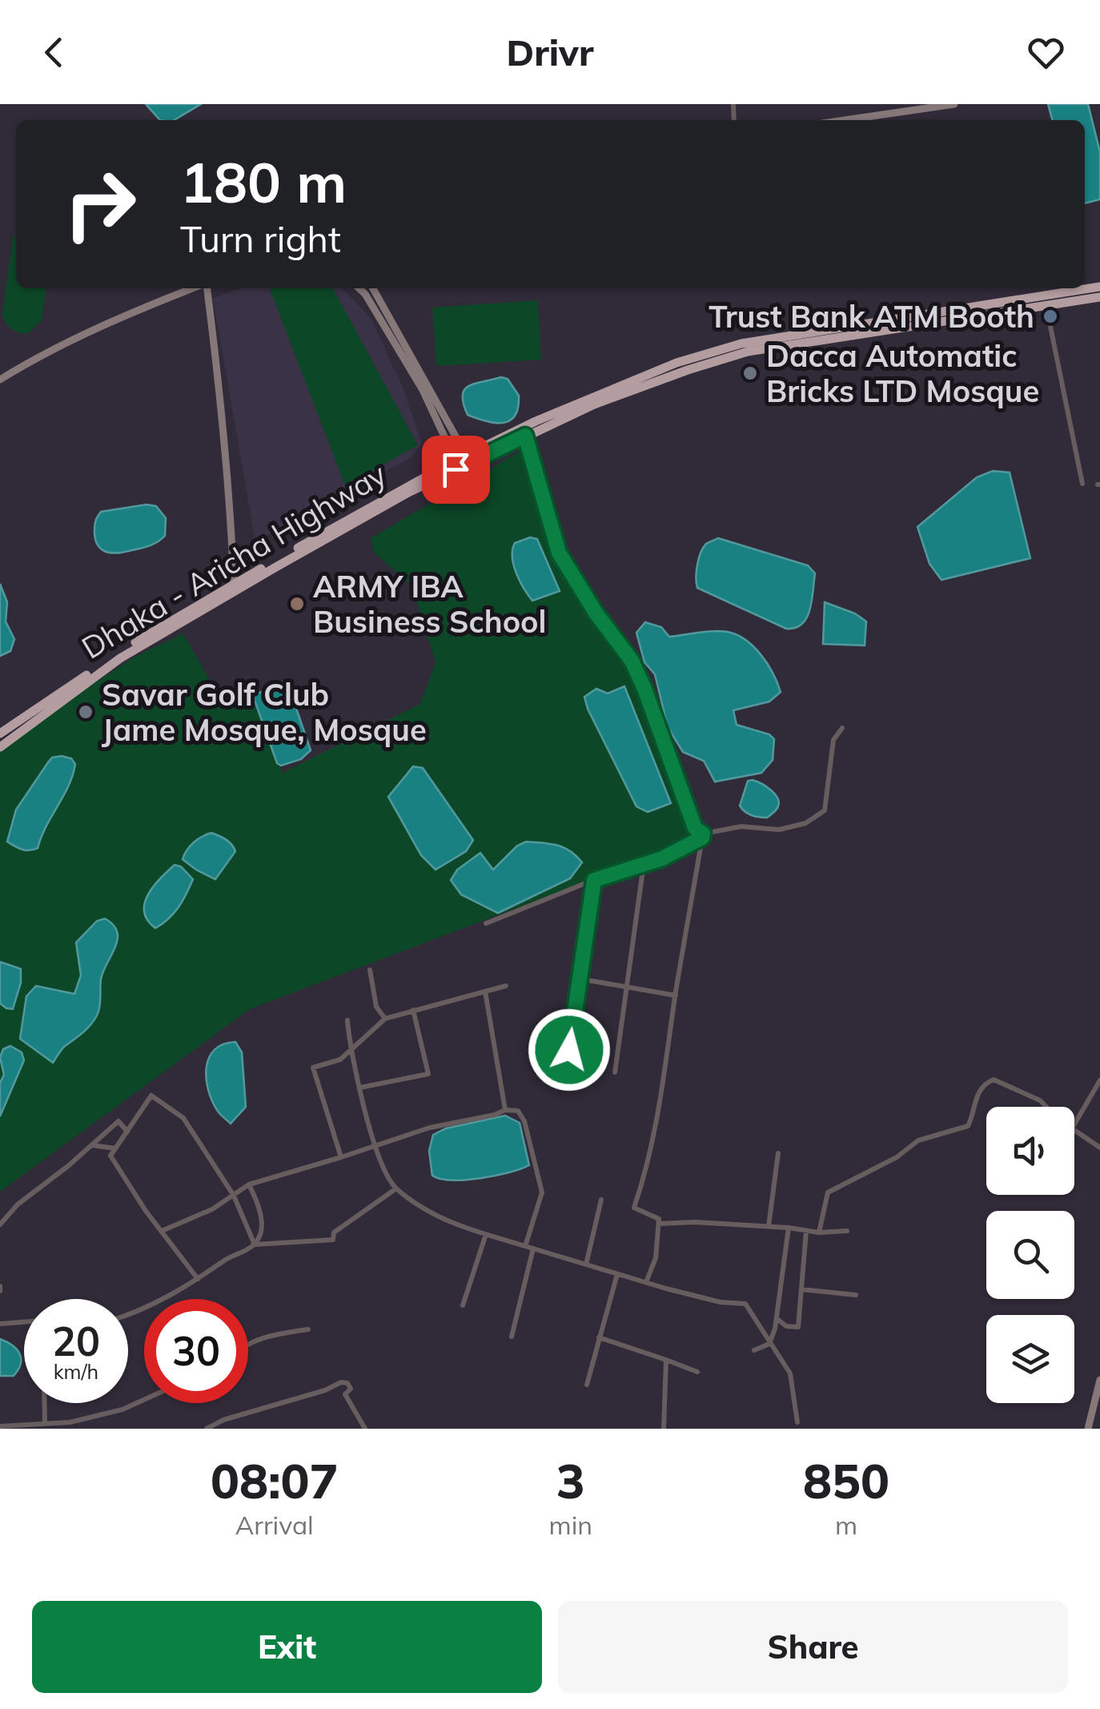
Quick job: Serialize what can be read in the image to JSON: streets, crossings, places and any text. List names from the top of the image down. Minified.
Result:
{"streets":{"highway":["Dhaka - Aricha Highway"]},"places":["Trust Bank ATM Booth","Dacca Automatic Bricks LTD Mosque","ARMY IBA Business School","Savar Golf Club Jame Mosque, Mosque"],"page":{"header":"Drivr","turn":["180 m","Turn right"],"speed":"20 km/h","limit":"30","eta":["08:07","Arrival","3","min","850","m"],"buttons":["Exit","Share"]}}
